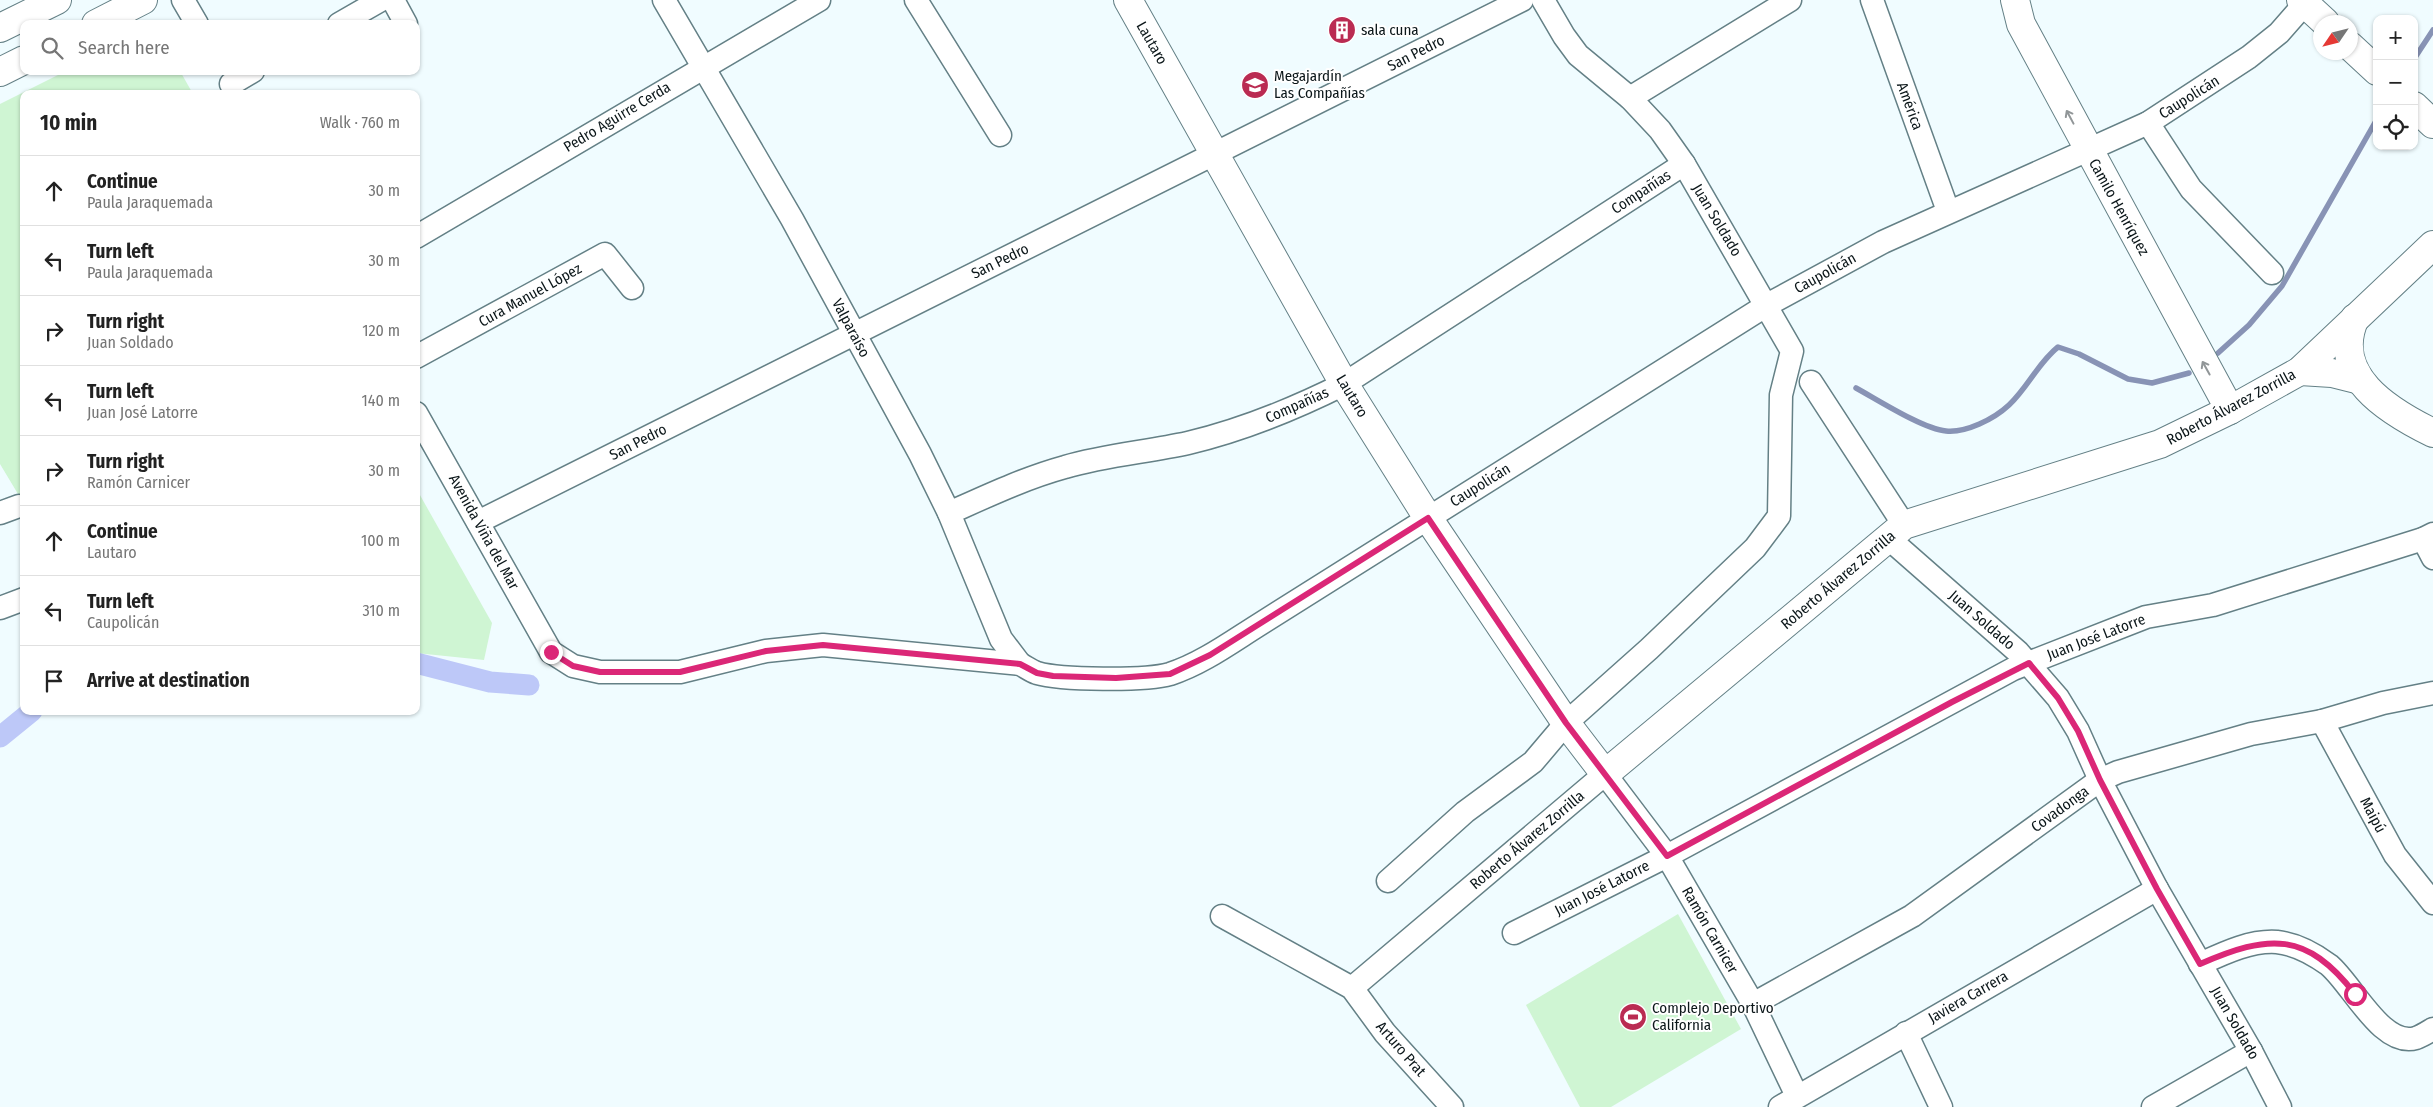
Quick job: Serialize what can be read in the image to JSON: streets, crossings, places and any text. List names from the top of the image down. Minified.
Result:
{"streets":{"street":["Lautaro","San Pedro","Caupolicán","América","Pedro Aguirre Cerda","Compañías","Camilo Henríquez","Juan Soldado","Cura Manuel López","Valparaíso","Roberto Álvarez Zorrilla","Avenida Viña del Mar","Juan José Latorre","Covadonga","Maipú","Ramón Carnicer","Javiera Carrera","Arturo Prat"]},"crossings":[["Lautaro","San Pedro"],["Lautaro","Caupolicán"],["Lautaro","Compañías"],["Lautaro","Juan Soldado"],["Lautaro","Roberto Álvarez Zorrilla"],["Lautaro","Ramón Carnicer"],["San Pedro","Valparaíso"],["San Pedro","Avenida Viña del Mar"],["Caupolicán","América"],["Caupolicán","Camilo Henríquez"],["Caupolicán","Juan Soldado"],["Caupolicán","Valparaíso"],["Caupolicán","Avenida Viña del Mar"],["Pedro Aguirre Cerda","Valparaíso"],["Compañías","Juan Soldado"],["Compañías","Valparaíso"],["Camilo Henríquez","Roberto Álvarez Zorrilla"],["Juan Soldado","Roberto Álvarez Zorrilla"],["Juan Soldado","Juan José Latorre"],["Juan Soldado","Covadonga"],["Juan Soldado","Javiera Carrera"],["Roberto Álvarez Zorrilla","Ramón Carnicer"],["Roberto Álvarez Zorrilla","Arturo Prat"],["Juan José Latorre","Ramón Carnicer"],["Covadonga","Maipú"],["Covadonga","Ramón Carnicer"],["Ramón Carnicer","Javiera Carrera"]],"places":{"building":["sala cuna"],"school or university":["Megajardín Las Compañías"],"sports":["Complejo Deportivo California"]},"north":"bottom left","page":{"map_buttons":["+","−"],"search":"Search here","heading":["10 min","Walk · 760 m"],"list":[["Continue","Paula Jaraquemada","30 m"],["Turn left","Paula Jaraquemada","30 m"],["Turn right","Juan Soldado","120 m"],["Turn left","Juan José Latorre","140 m"],["Turn right","Ramón Carnicer","30 m"],["Continue","Lautaro","100 m"],["Turn left","Caupolicán","310 m"],"Arrive at destination"]}}
